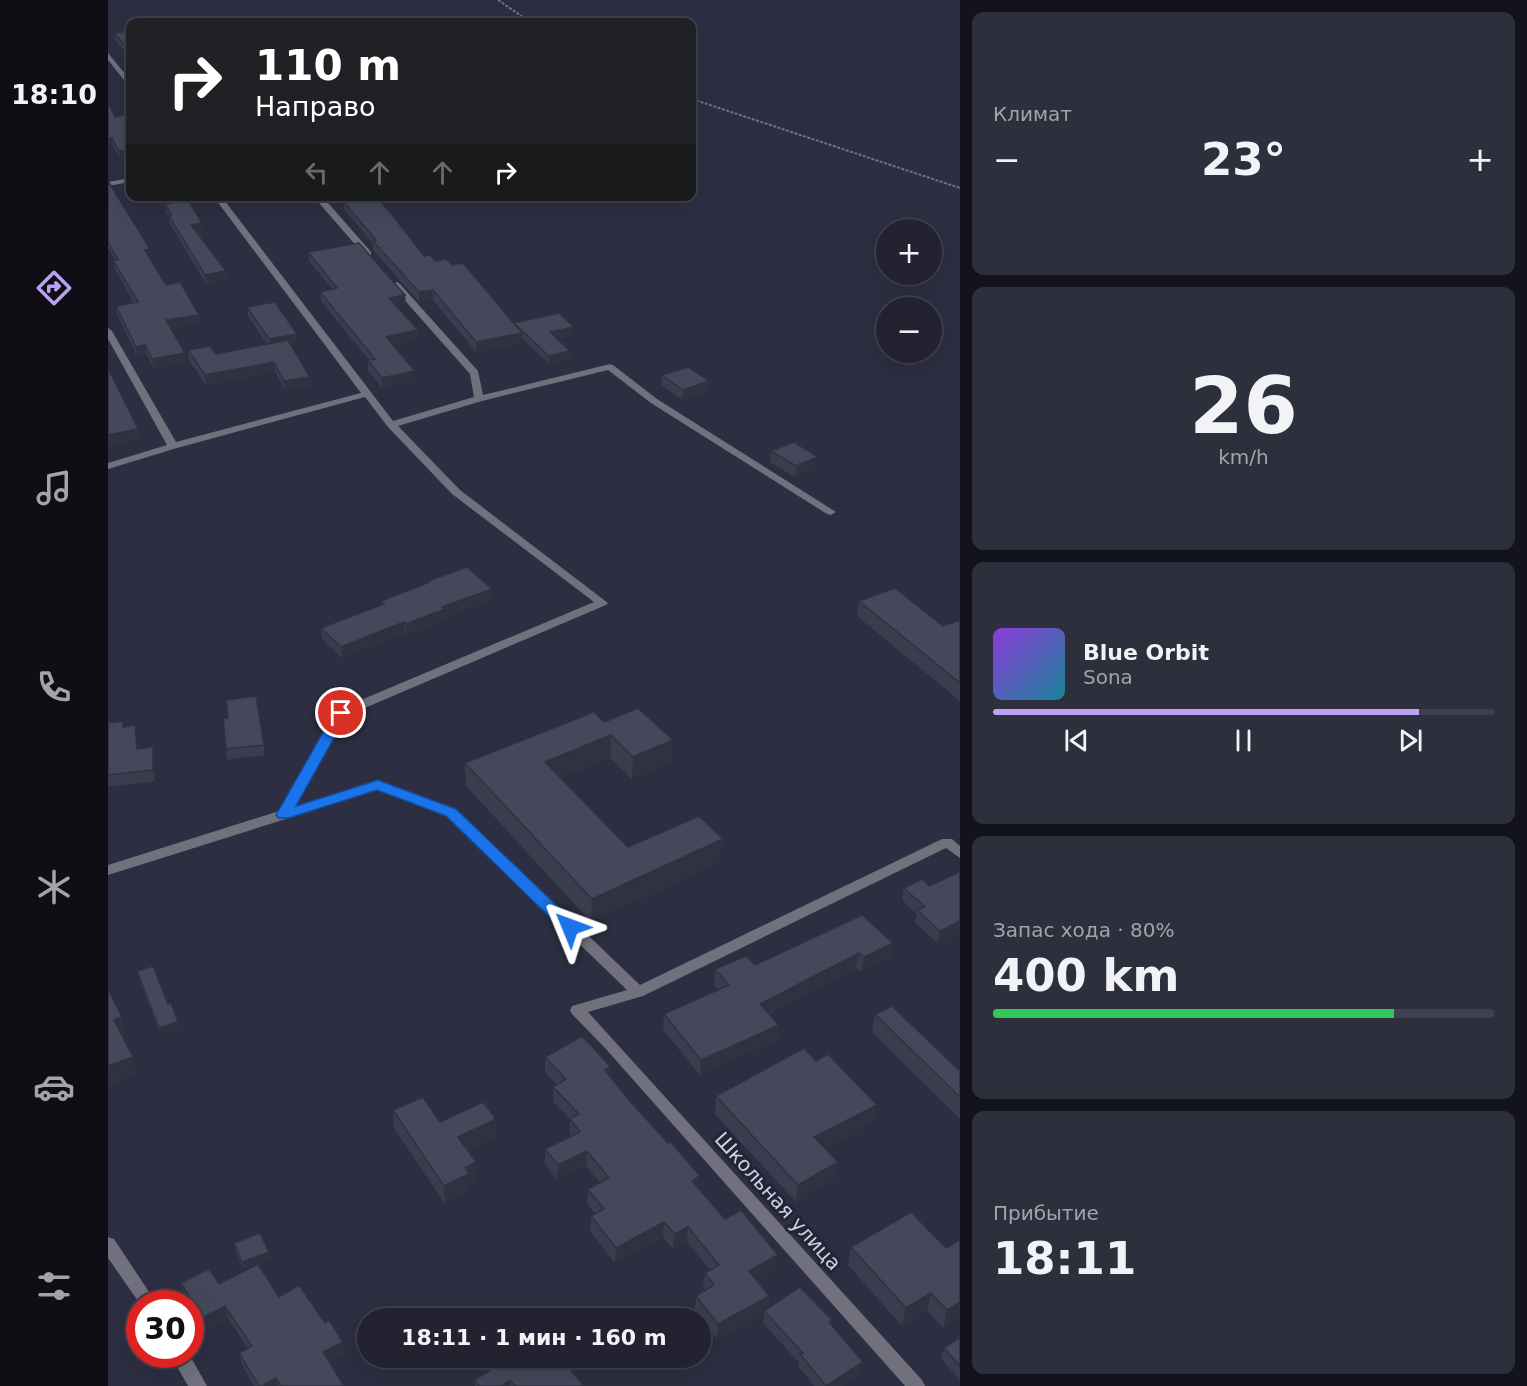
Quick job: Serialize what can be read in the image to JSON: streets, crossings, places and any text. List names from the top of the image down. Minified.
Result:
{"streets":{"street":["Школьная улица"]},"page":{"tabs":"18:10","tile":["Климат",["26","km/h"],["Запас хода · 80%","400 km"],["Прибытие","18:11"]],"turn":["110 m","Направо"],"heat":["−","23°","+"],"map_buttons":["+","−"],"song":["Blue Orbit","Sona"],"limit":"30","trip":"18:11 · 1 мин · 160 m"}}
